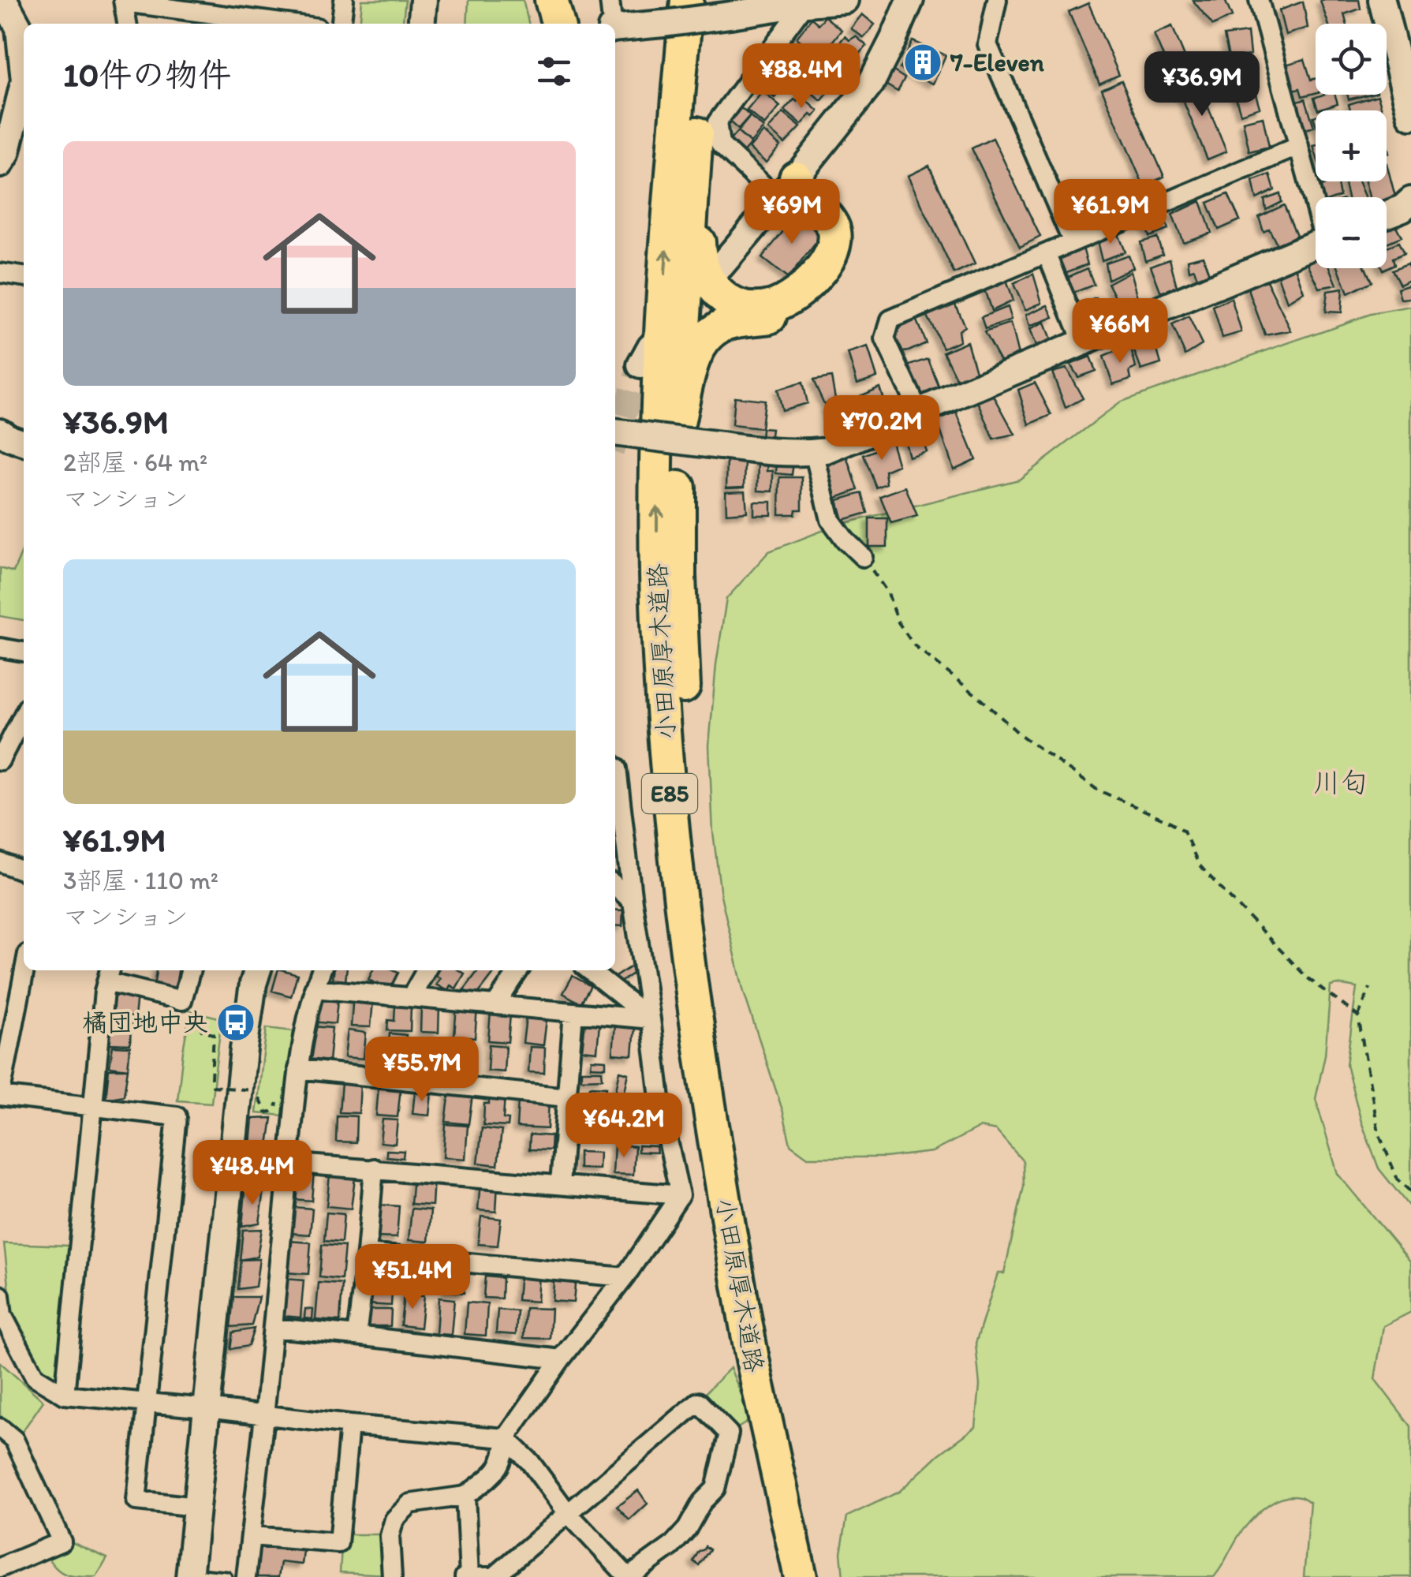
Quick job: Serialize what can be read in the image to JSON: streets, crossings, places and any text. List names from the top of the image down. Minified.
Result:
{"streets":{"highway":["小田原厚木道路","E85"]},"districts":["川匂"],"places":{"building":["7-Eleven"],"bus stop":["橘団地中央"]},"page":{"map_buttons":["+","−"],"heading":"10件の物件","price":["¥88.4M","¥36.9M","¥69M","¥61.9M","¥66M","¥70.2M","¥55.7M","¥64.2M","¥48.4M","¥51.4M"],"list":[{"name":"¥36.9M","note":"2部屋 · 64 m² · マンション"},{"name":"¥61.9M","note":"3部屋 · 110 m² · マンション"}]}}
